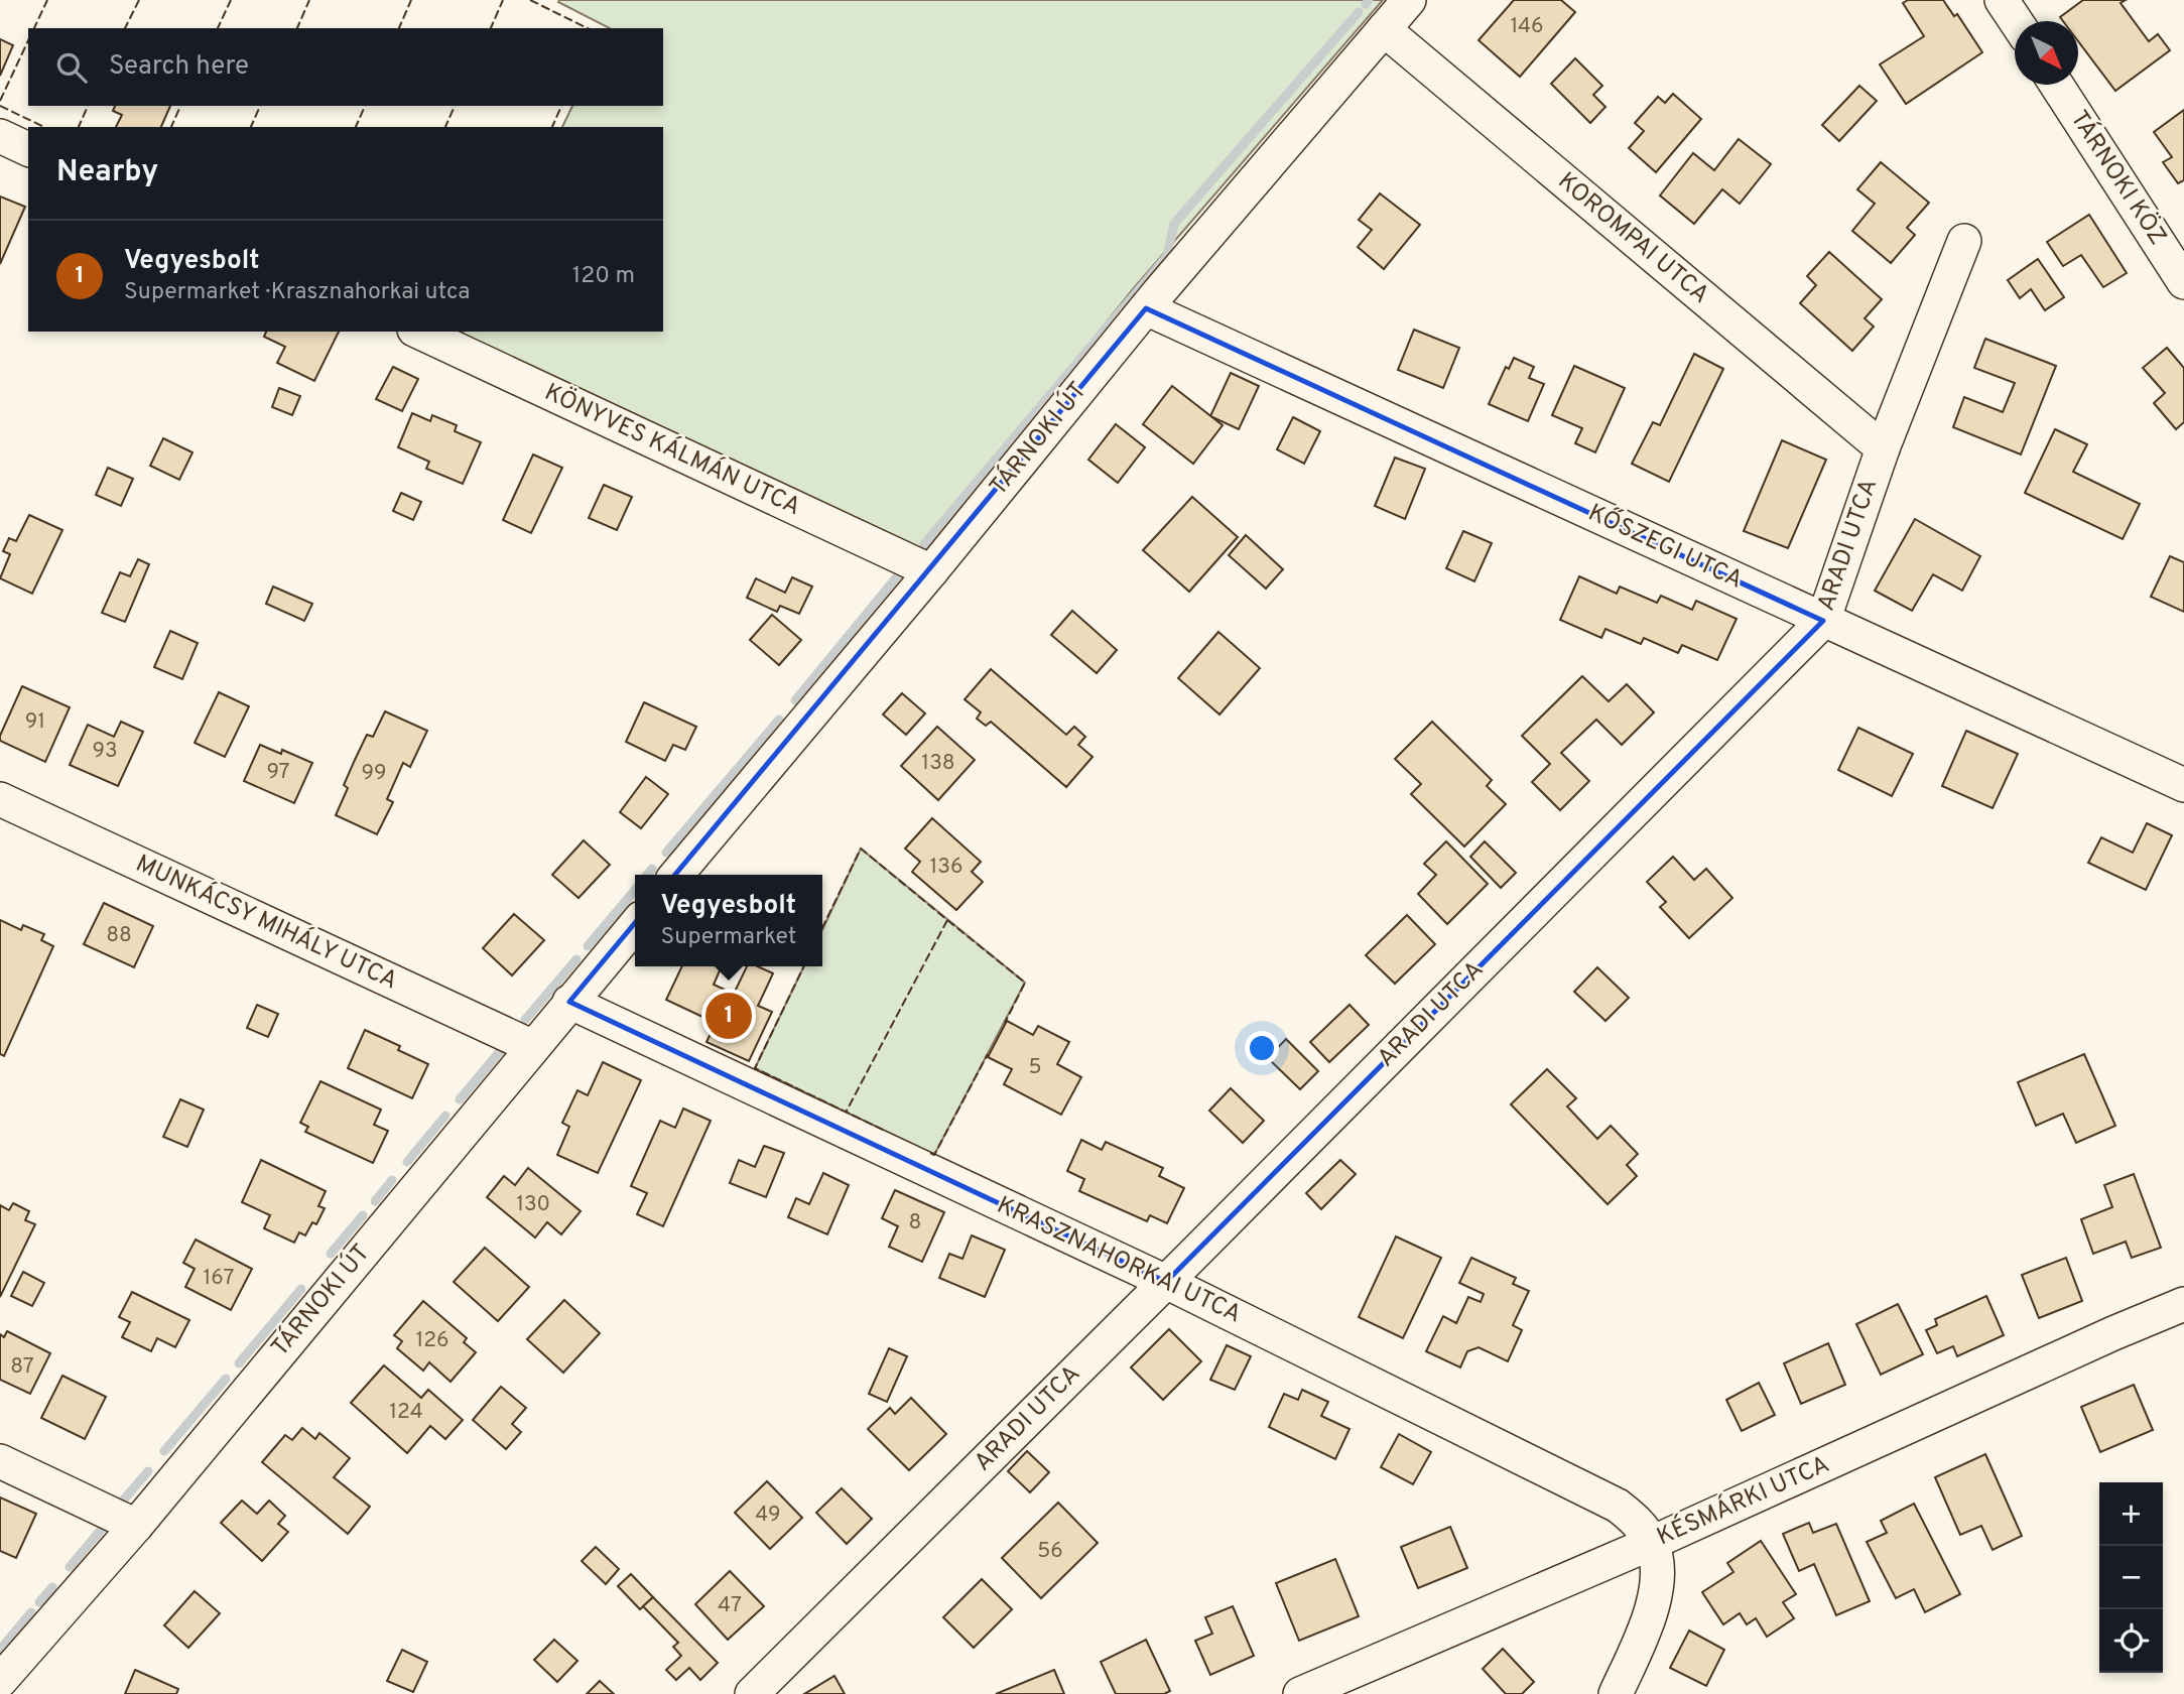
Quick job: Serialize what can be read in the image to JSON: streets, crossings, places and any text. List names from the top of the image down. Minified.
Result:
{"streets":{"street":["TÁRNOKI KÖZ","KOROMPAI UTCA","TÁRNOKI ÚT","KÖNYVES KÁLMÁN UTCA","ARADI UTCA","KŐSZEGI UTCA","MUNKÁCSY MIHÁLY UTCA","KRASZNAHORKAI UTCA","KÉSMÁRKI UTCA"]},"crossings":[["KOROMPAI UTCA","TÁRNOKI ÚT"],["KOROMPAI UTCA","ARADI UTCA"],["TÁRNOKI ÚT","KÖNYVES KÁLMÁN UTCA"],["TÁRNOKI ÚT","KŐSZEGI UTCA"],["TÁRNOKI ÚT","MUNKÁCSY MIHÁLY UTCA"],["TÁRNOKI ÚT","KRASZNAHORKAI UTCA"],["ARADI UTCA","KŐSZEGI UTCA"],["ARADI UTCA","KRASZNAHORKAI UTCA"],["KRASZNAHORKAI UTCA","KÉSMÁRKI UTCA"]],"house_numbers":["146","91","93","138","97","99","136","88","5","130","8","167","126","87","124","49","56","47"],"north":"bottom right","page":{"search":"Search here","heading":"Nearby","list":[{"mark":"1","name":"Vegyesbolt","note":"Supermarket · Krasznahorkai utca","value":"120 m"}],"popup":["Vegyesbolt","Supermarket"],"pins":"1","map_buttons":["+","−"]}}
